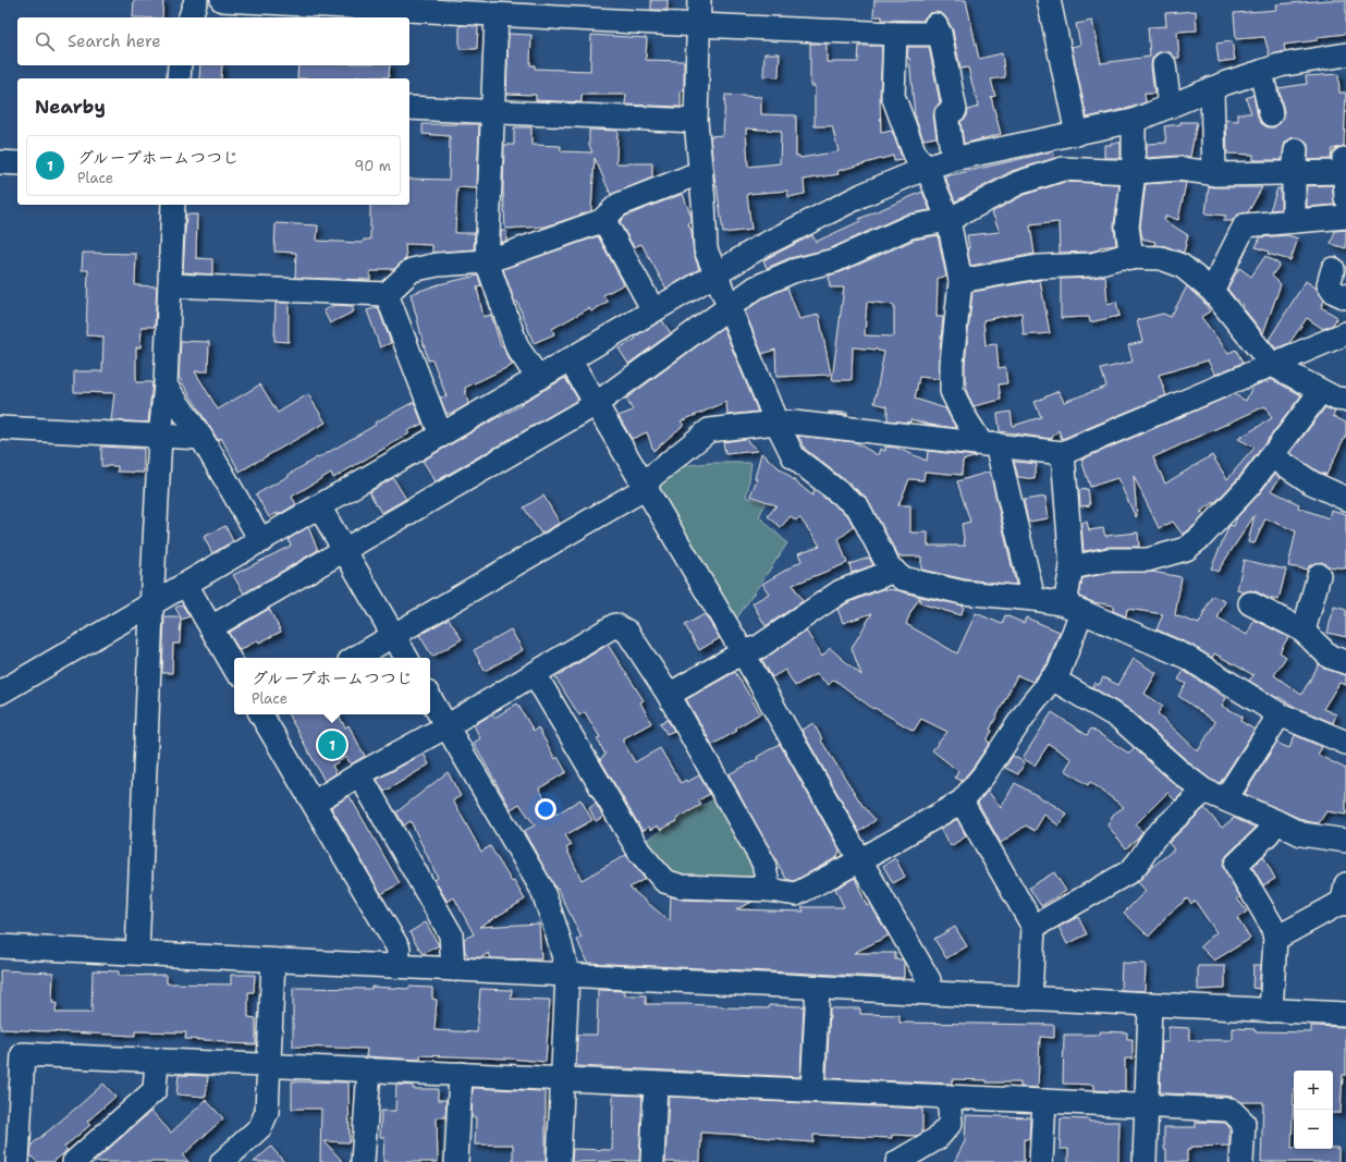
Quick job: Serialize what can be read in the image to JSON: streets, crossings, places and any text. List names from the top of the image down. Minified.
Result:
{"page":{"search":"Search here","heading":"Nearby","list":[{"mark":"1","name":"グループホームつつじ","note":"Place","value":"90 m"}],"popup":["グループホームつつじ","Place"],"pins":"1","map_buttons":["+","−"]}}
